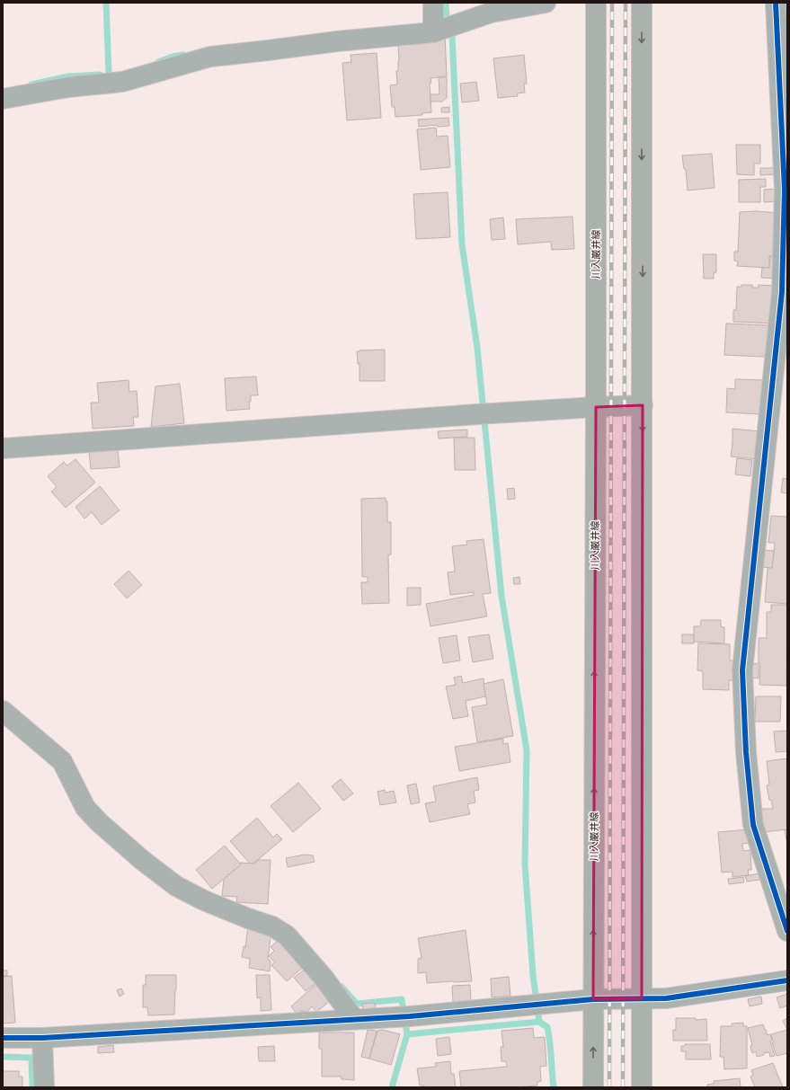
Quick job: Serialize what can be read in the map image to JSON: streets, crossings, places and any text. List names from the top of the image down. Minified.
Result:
{"streets":{"main road":["川入巌井線"]}}
